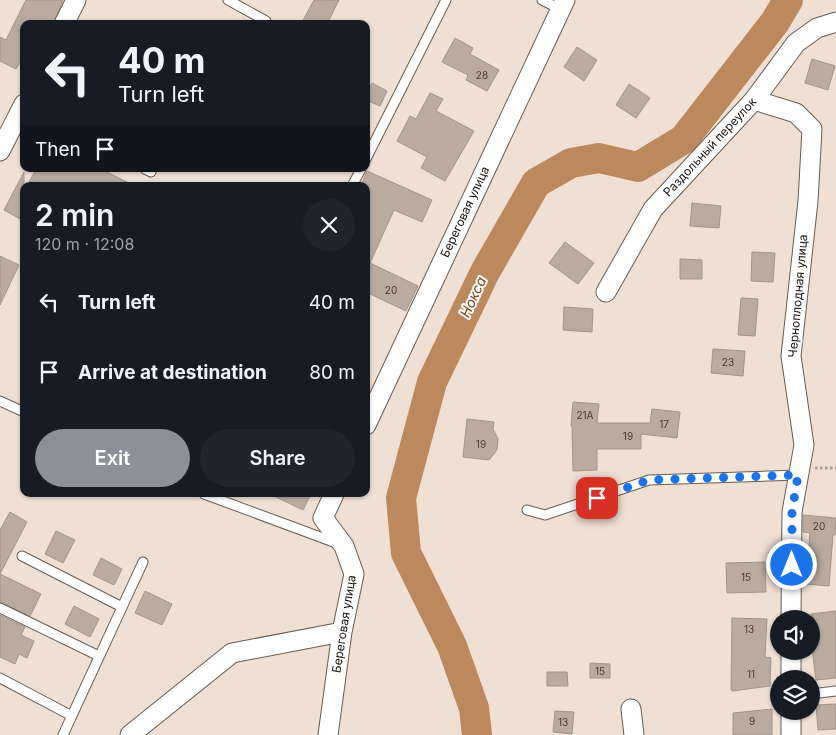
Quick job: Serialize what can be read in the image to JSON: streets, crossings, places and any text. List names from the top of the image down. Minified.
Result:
{"streets":{"street":["Раздольный переулок","Береговая улица","Черноплодная улица"]},"crossings":[["Раздольный переулок","Черноплодная улица"]],"water":["Нокса"],"house_numbers":["28","20","23","21А","17","19","19","20","15","13","15","11","9","13"],"page":{"turn":["40 m","Turn left"],"then":"Then","heading":["2 min","120 m · 12:08"],"list":[{"name":"Turn left","value":"40 m"},{"name":"Arrive at destination","value":"80 m"}],"buttons":["Exit","Share"]}}
